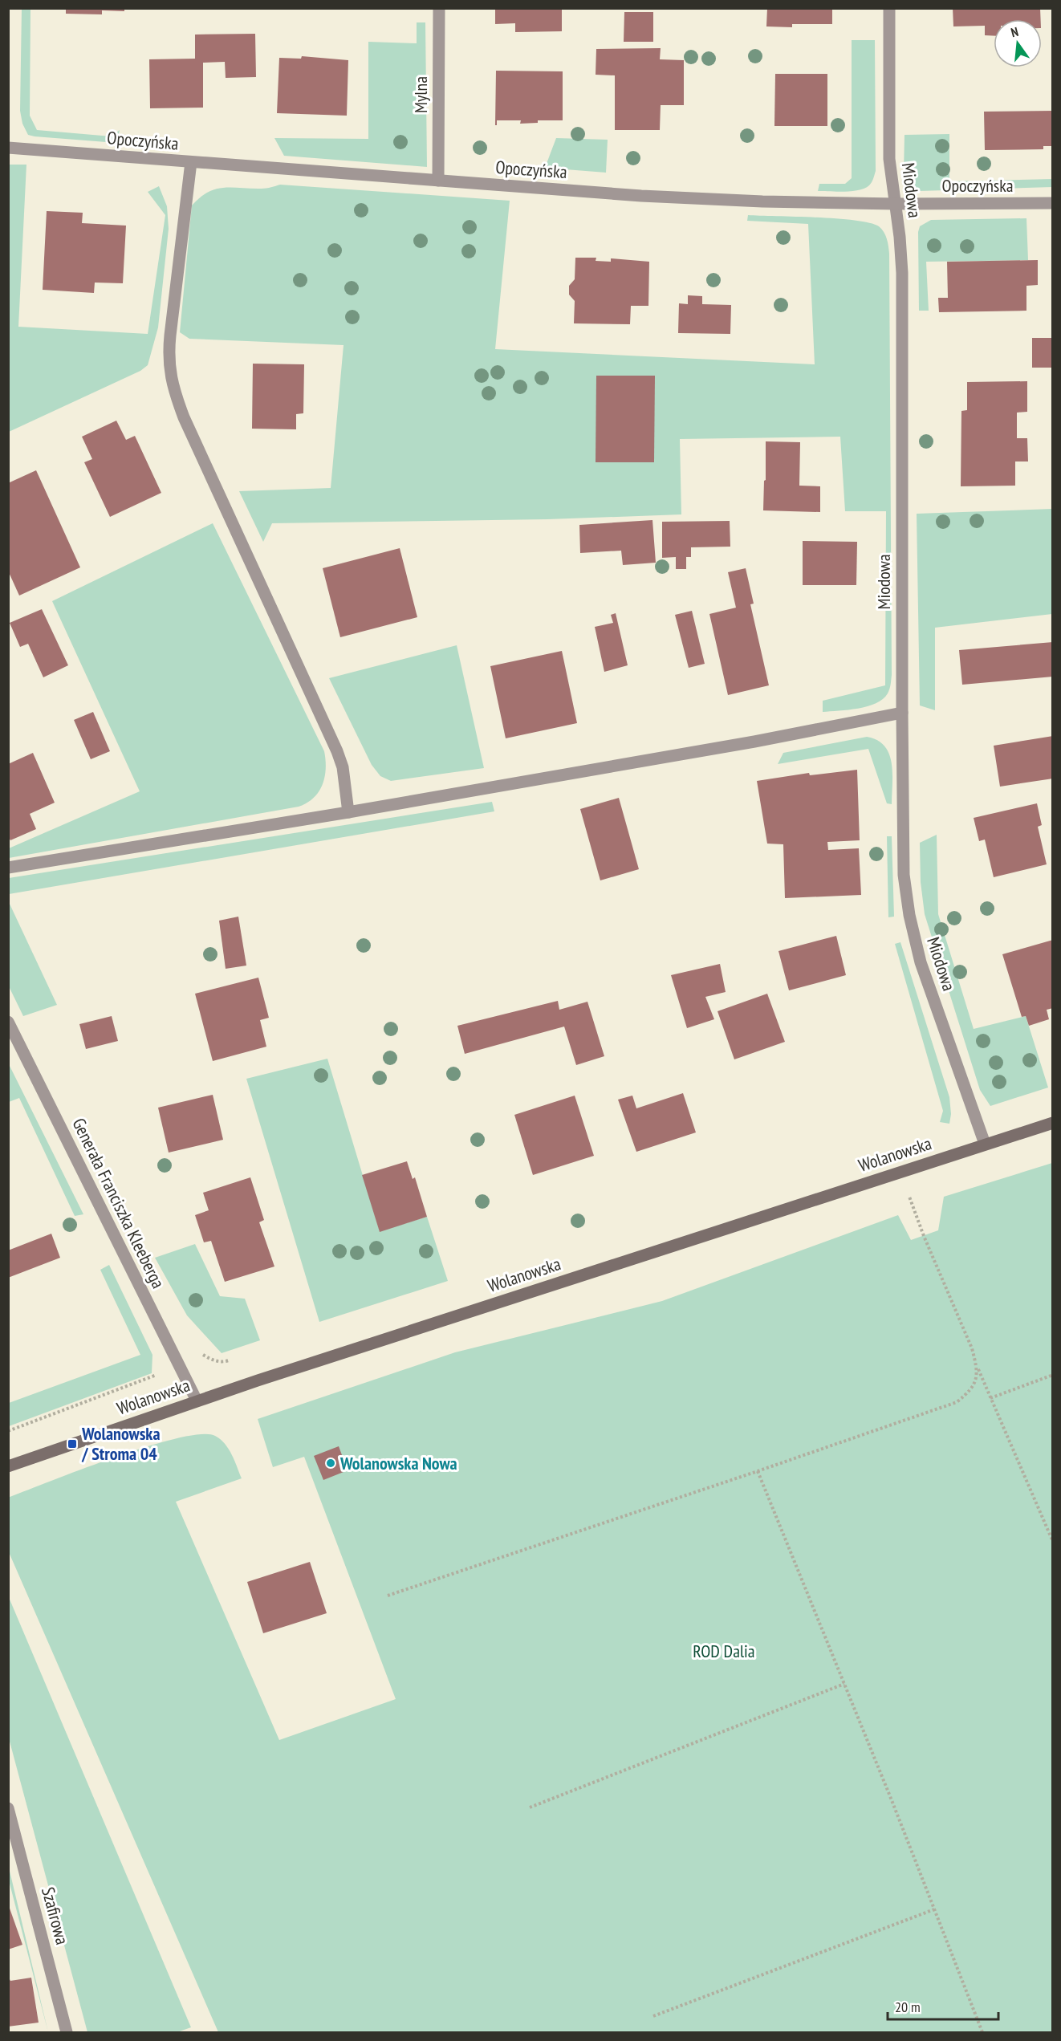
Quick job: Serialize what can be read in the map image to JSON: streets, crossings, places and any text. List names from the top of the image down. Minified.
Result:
{"streets":{"street":["Mylna","Opoczyńska","Miodowa","Wolanowska","Generała Franciszka Kleeberga","Szafirowa"]},"crossings":[["Mylna","Opoczyńska"],["Opoczyńska","Miodowa"],["Miodowa","Wolanowska"],["Wolanowska","Generała Franciszka Kleeberga"]],"parks":["ROD Dalia"],"places":{"transit":["Wolanowska / Stroma 04"],"other":["Wolanowska Nowa"]},"scale_bar":"20 m","north":"top"}
